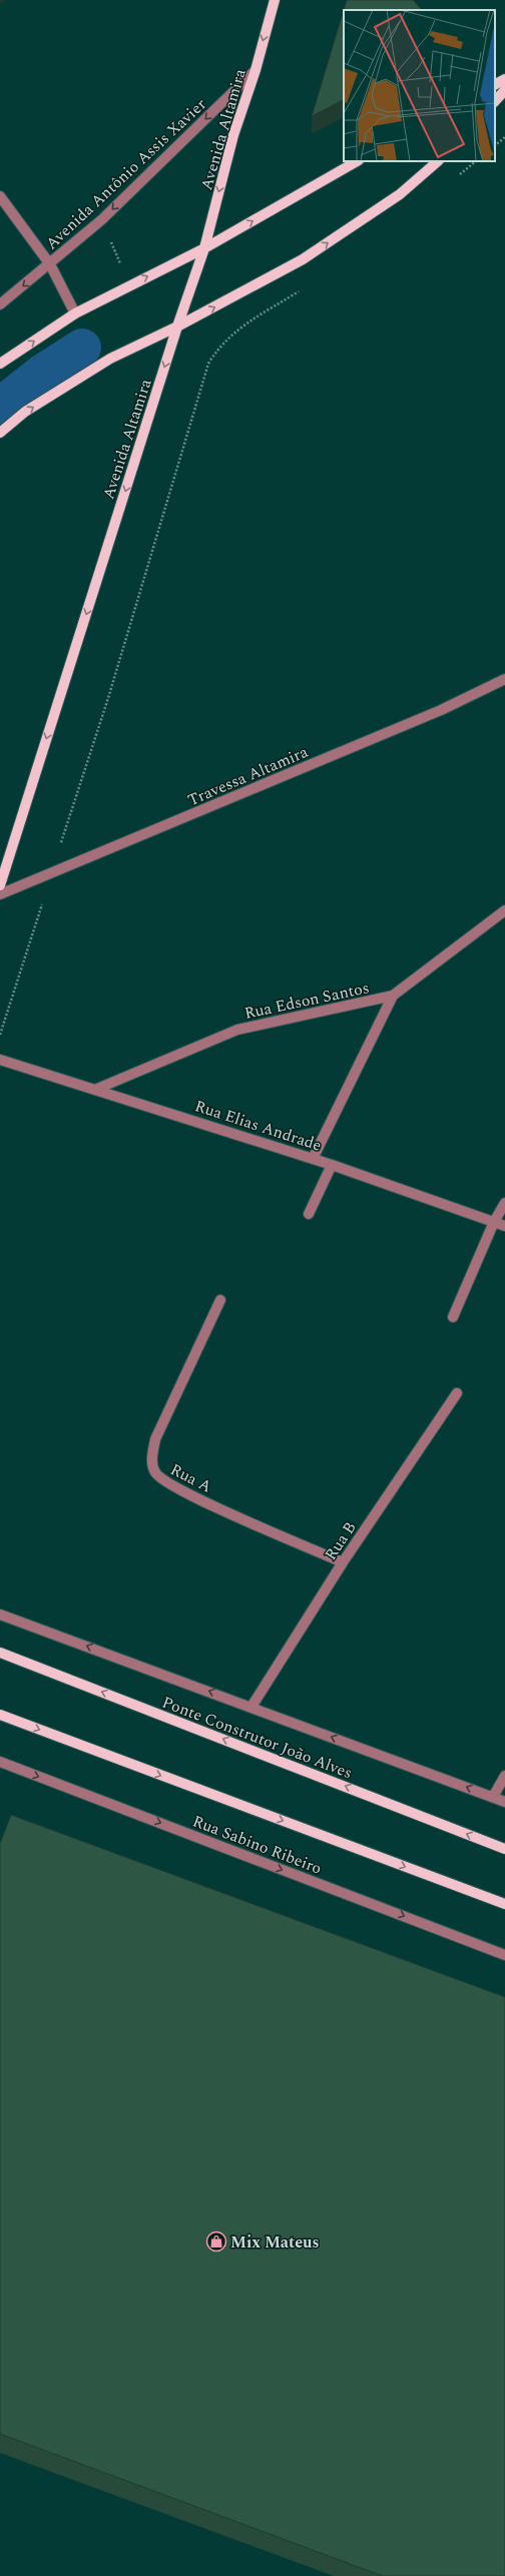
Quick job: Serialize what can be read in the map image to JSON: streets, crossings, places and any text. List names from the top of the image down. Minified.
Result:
{"streets":{"main road":["Avenida Altamira","Ponte Construtor João Alves"],"street":["Avenida Antônio Assis Xavier","Travessa Altamira","Rua Edson Santos","Rua Elias Andrade","Rua A","Rua B","Rua Sabino Ribeiro"]},"crossings":[["Avenida Altamira","Avenida Antônio Assis Xavier"],["Rua Edson Santos","Rua Elias Andrade"],["Rua A","Rua B"]],"one_way":["Avenida Altamira","Avenida Antônio Assis Xavier","Rua Sabino Ribeiro"],"places":{"shop":["Mix Mateus"]}}
